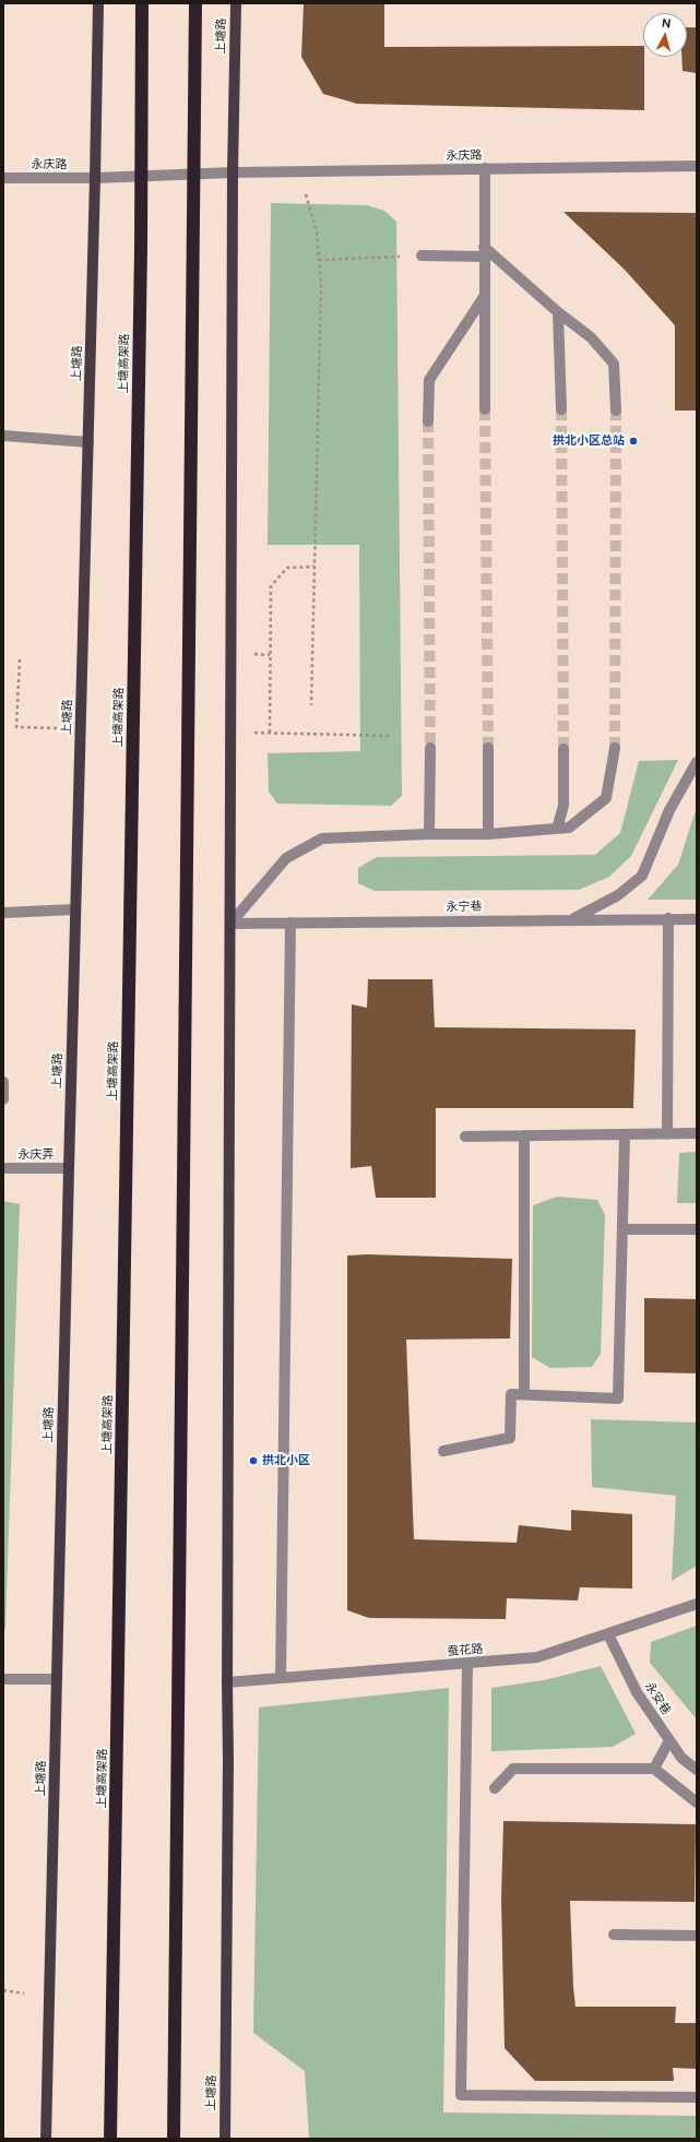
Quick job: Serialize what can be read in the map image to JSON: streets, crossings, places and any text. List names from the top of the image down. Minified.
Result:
{"streets":{"highway":["上塘高架路"],"main road":["上塘路"],"street":["永庆路","永宁巷","永庆弄","蚕花路","永安巷"]},"crossings":[["上塘路","永庆路"],["上塘路","永宁巷"],["上塘路","永庆弄"],["上塘路","蚕花路"],["蚕花路","永安巷"]],"places":["拱北小区总站","拱北小区"],"north":"top"}
